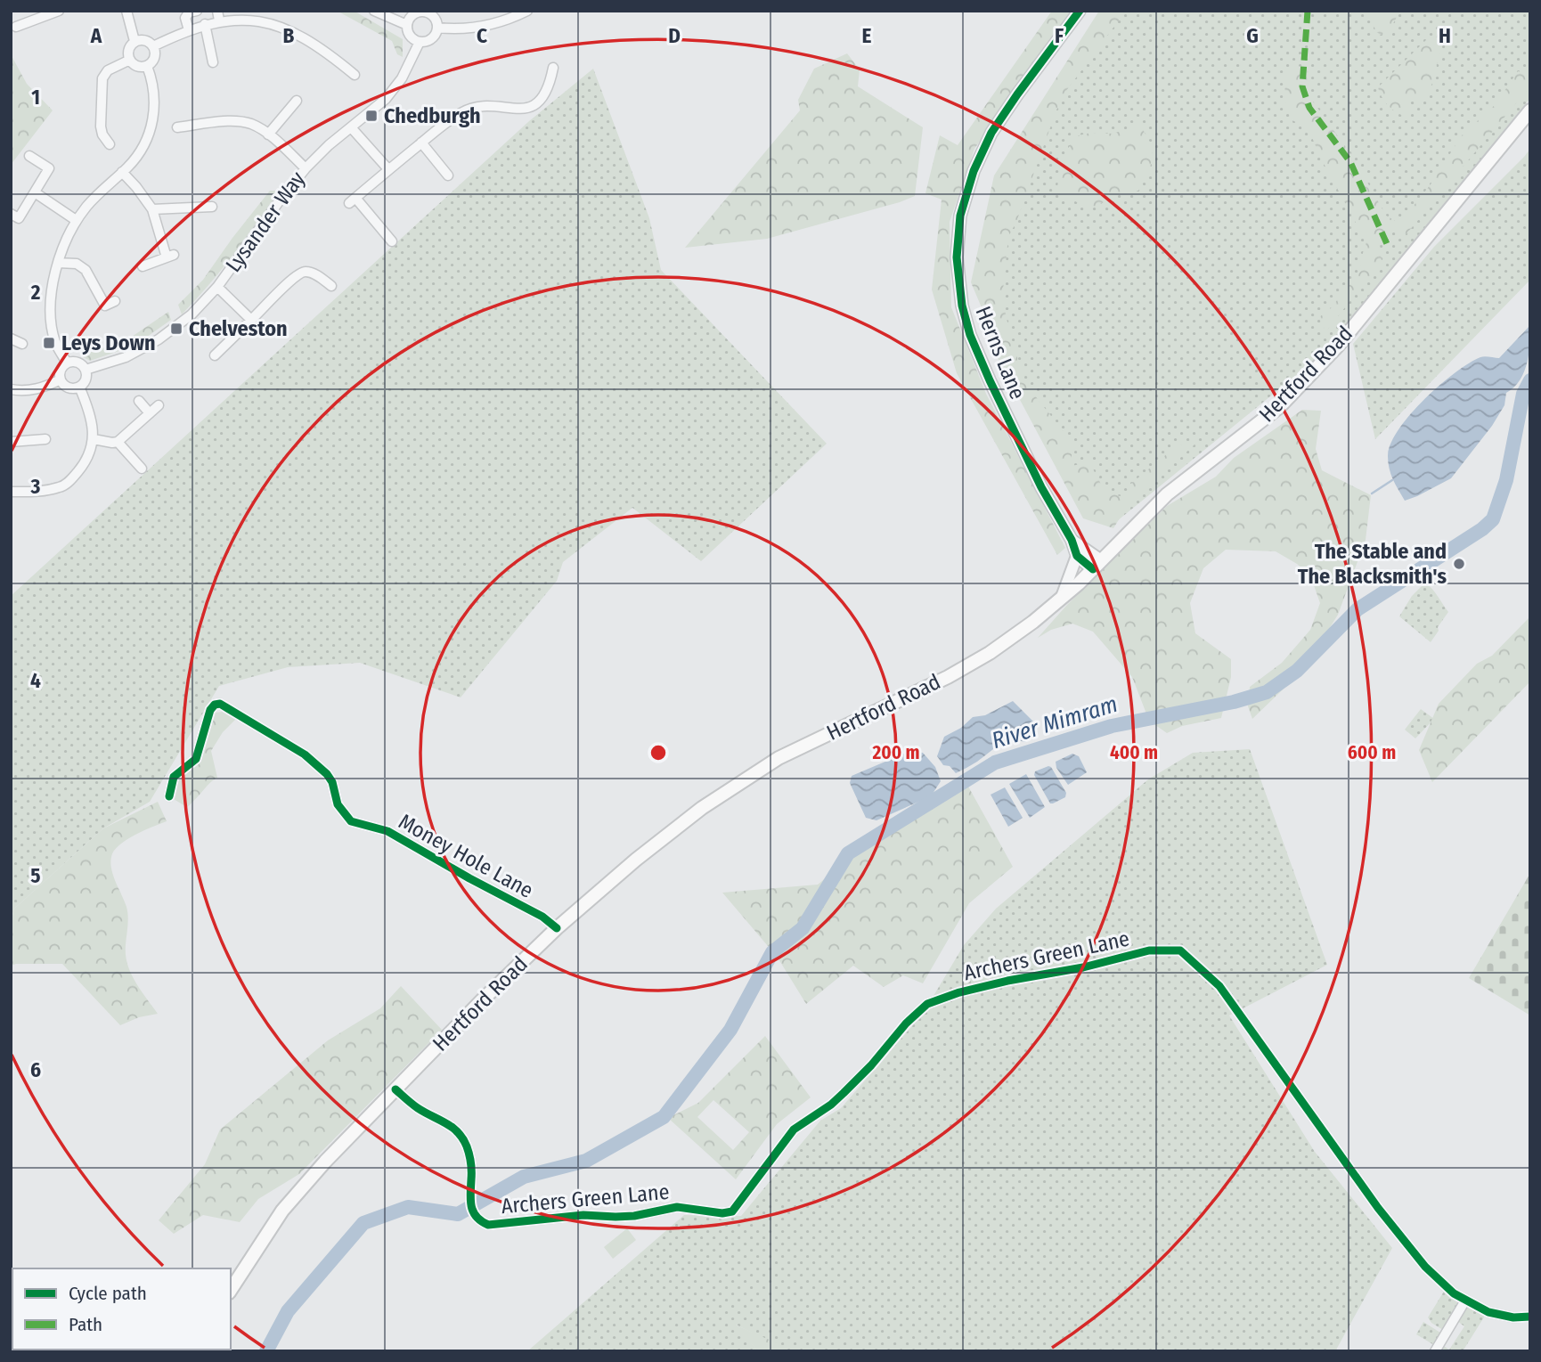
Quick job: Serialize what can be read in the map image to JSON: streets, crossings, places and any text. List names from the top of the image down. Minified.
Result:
{"streets":{"main road":["Hertford Road"],"street":["Lysander Way","Herns Lane","Money Hole Lane","Archers Green Lane"]},"crossings":[["Herns Lane","Hertford Road"],["Hertford Road","Money Hole Lane"],["Hertford Road","Archers Green Lane"]],"water":["River Mimram"],"places":{"transit":["Chedburgh","Chelveston","Leys Down"],"other":["The Stable and The Blacksmith's"]},"legend":["Cycle path","Path"],"grid":{"columns":["A","B","C","D","E","F","G","H"],"rows":["1","2","3","4","5","6"]},"rings":["200 m","400 m","600 m"]}
